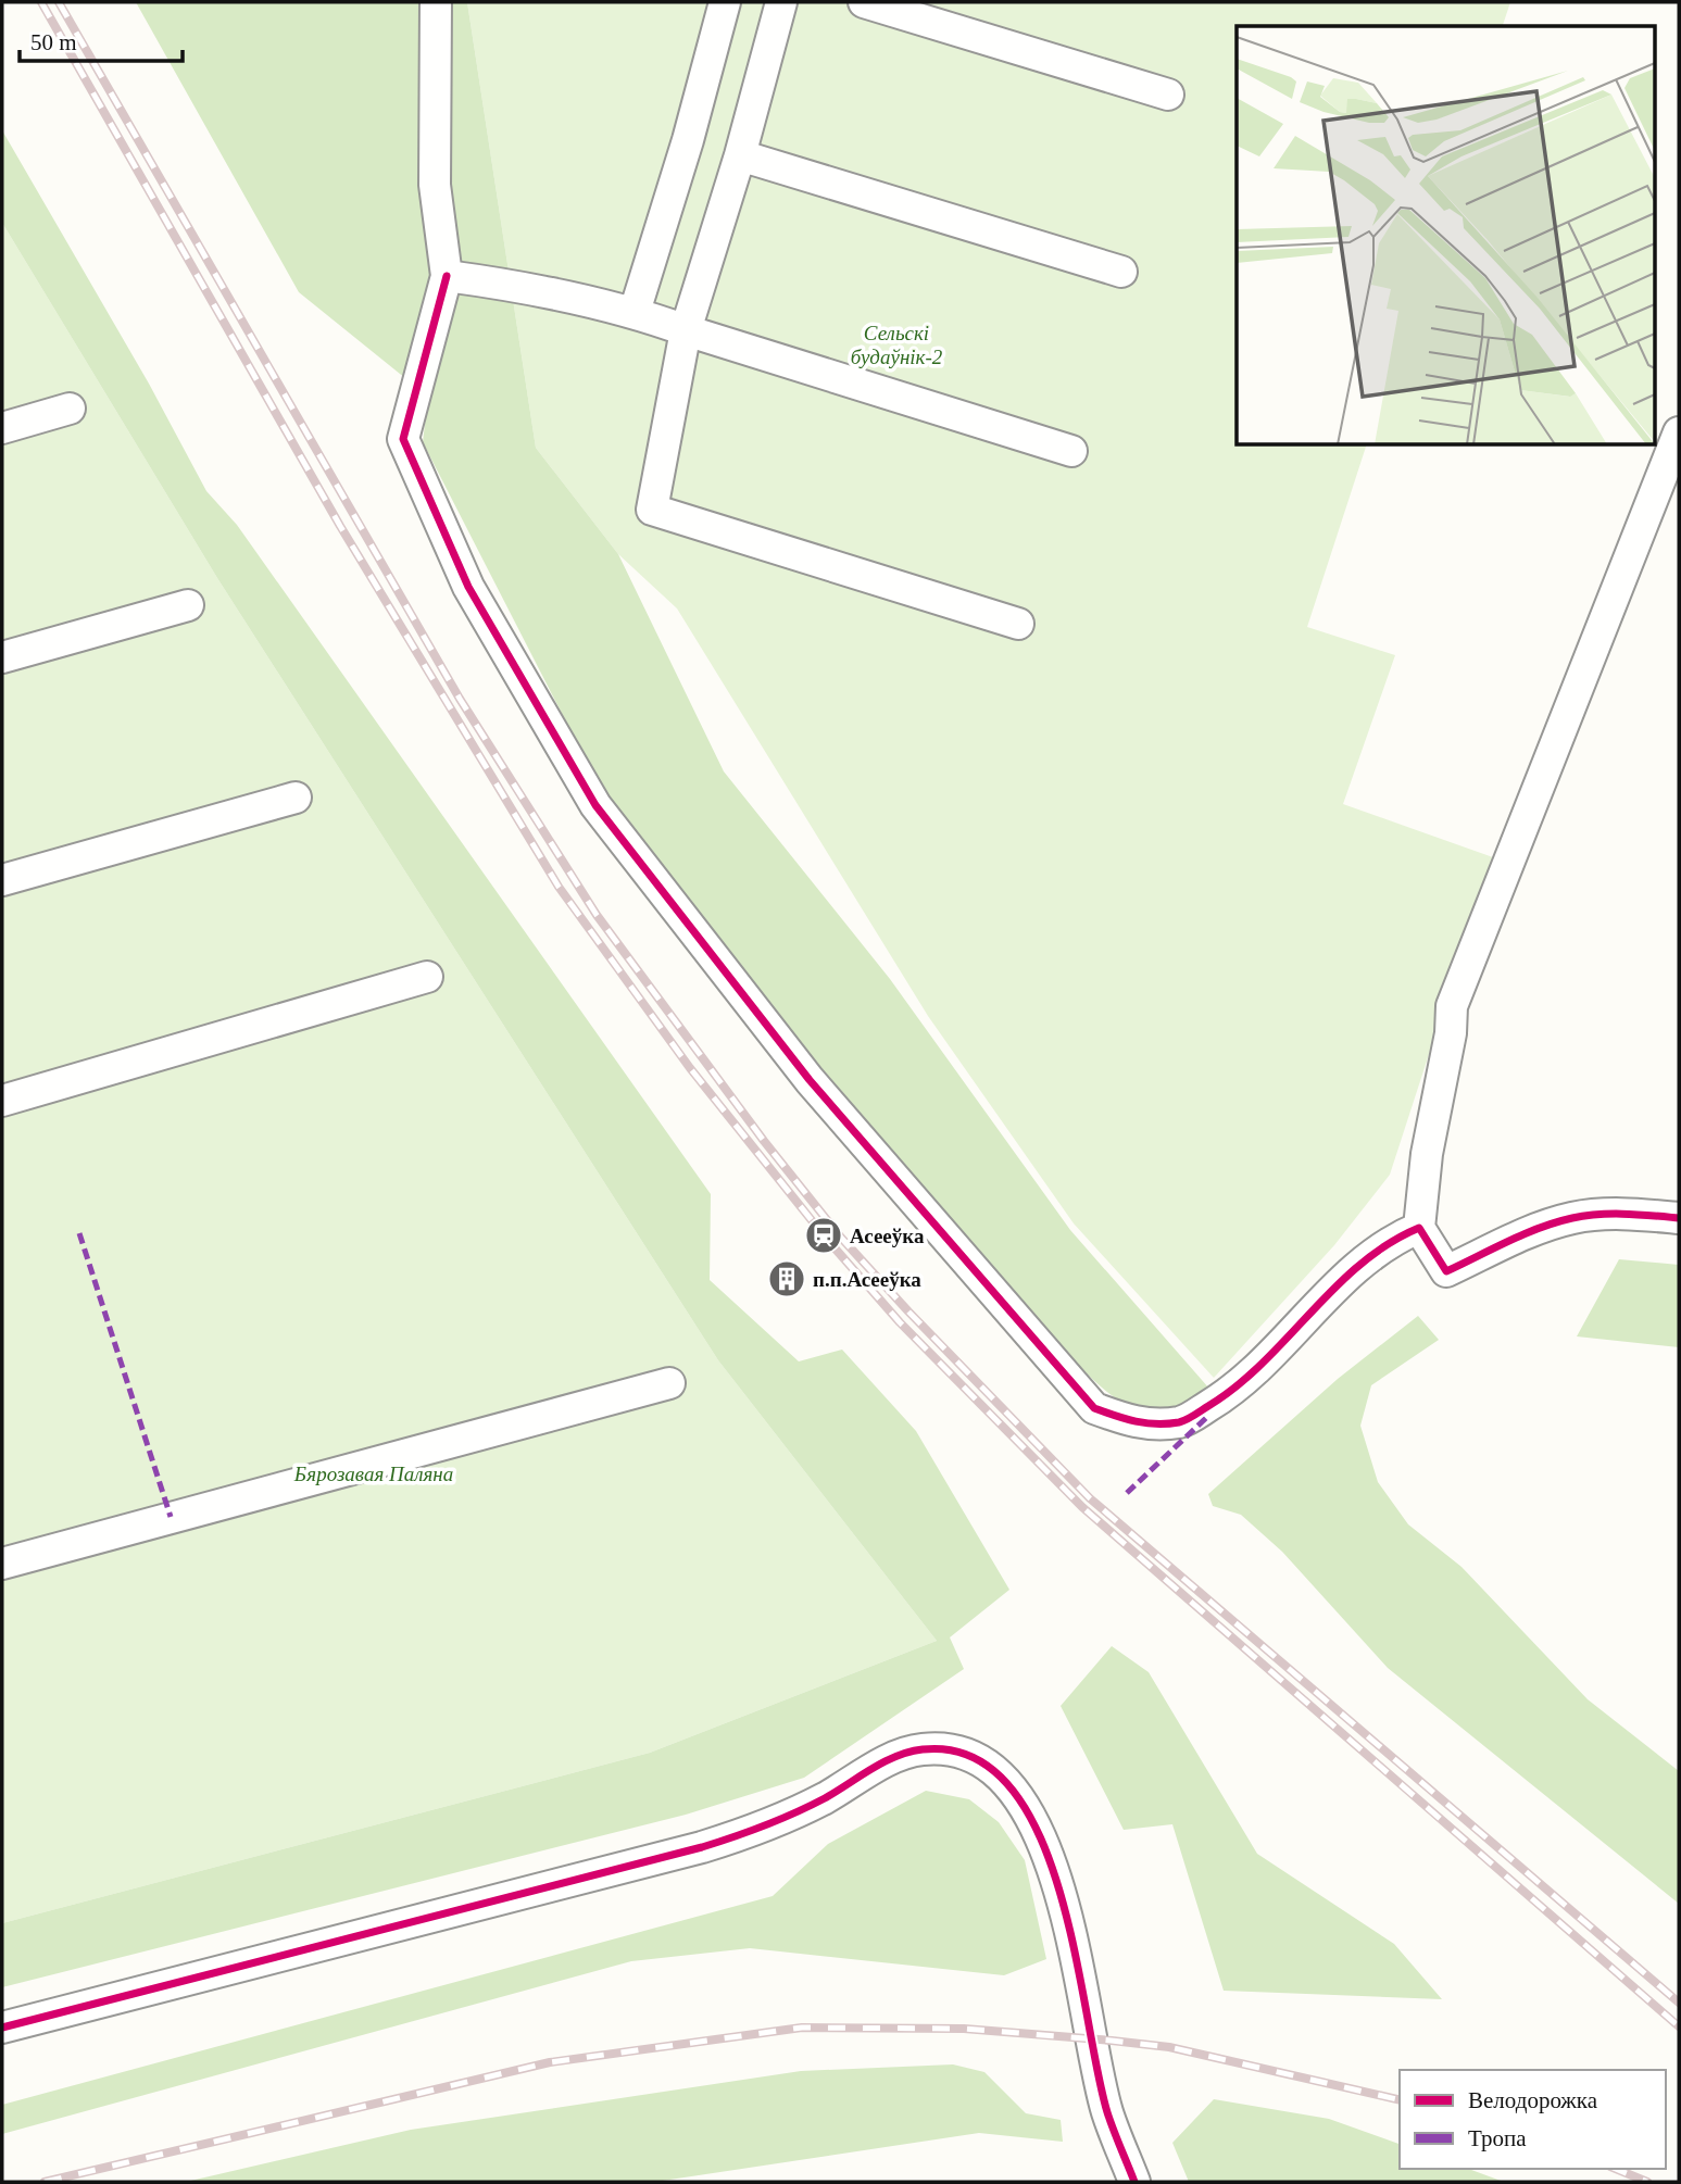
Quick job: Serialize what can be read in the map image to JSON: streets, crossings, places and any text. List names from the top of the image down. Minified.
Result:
{"parks":["Сельскі будаўнік-2","Бярозавая Паляна"],"places":{"station":["Асееўка"],"building":["п.п.Асееўка"]},"legend":["Велодорожка","Тропа"],"scale_bar":"50 m"}
